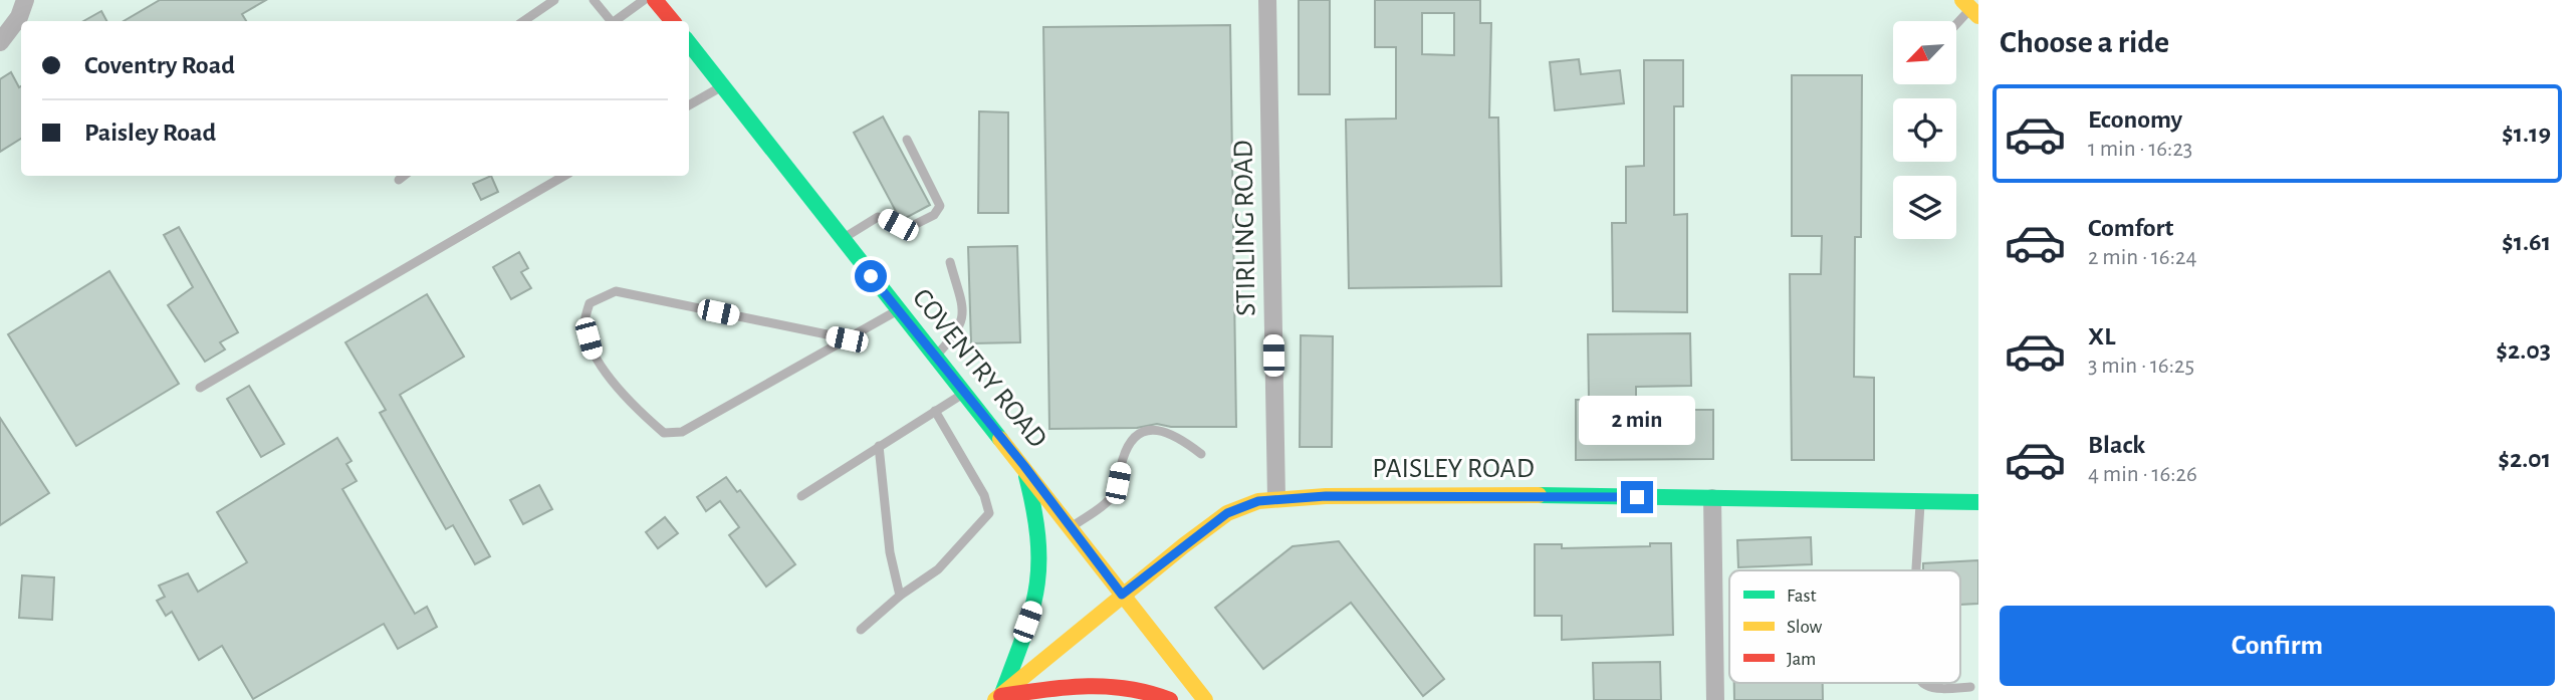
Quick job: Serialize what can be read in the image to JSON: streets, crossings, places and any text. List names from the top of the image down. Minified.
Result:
{"streets":{"main road":["COVENTRY ROAD","PAISLEY ROAD"],"street":["STIRLING ROAD"]},"crossings":[["STIRLING ROAD","PAISLEY ROAD"],["COVENTRY ROAD","PAISLEY ROAD"]],"legend":["Fast","Slow","Jam"],"north":"bottom left","page":{"heading":"Choose a ride","banner":["Coventry Road","Paisley Road"],"list":[{"name":"Economy","note":"1 min · 16:23","value":"$1.19"},{"name":"Comfort","note":"2 min · 16:24","value":"$1.61"},{"name":"XL","note":"3 min · 16:25","value":"$2.03"},{"name":"Black","note":"4 min · 16:26","value":"$2.01"}],"bubble":"2 min","buttons":"Confirm"}}
